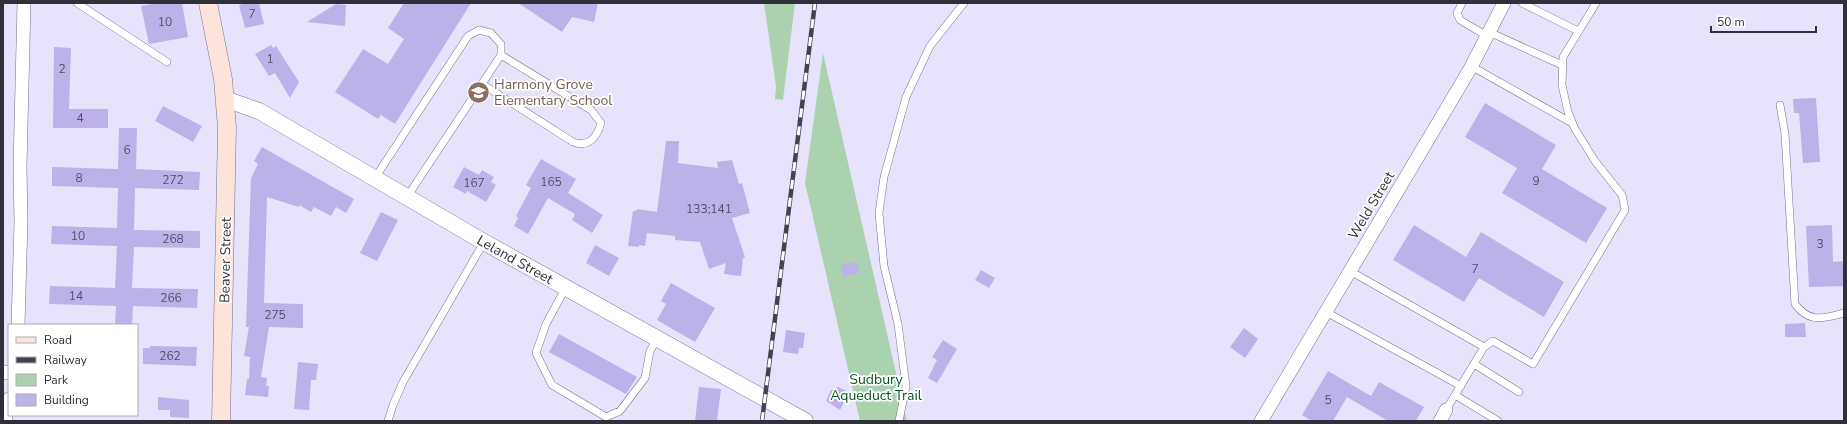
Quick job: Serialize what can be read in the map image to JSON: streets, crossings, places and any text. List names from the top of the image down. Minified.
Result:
{"streets":{"main road":["Beaver Street"],"street":["Weld Street","Leland Street"]},"crossings":[["Leland Street","Beaver Street"]],"parks":["Sudbury Aqueduct Trail"],"places":{"school or university":["Harmony Grove Elementary School"]},"house_numbers":["7","10","1","2","4","6","8","272","9","165","167","133;141","10","268","3","7","14","266","275","262","5"],"legend":["Road","Railway","Park","Building"],"scale_bar":"50 m"}
